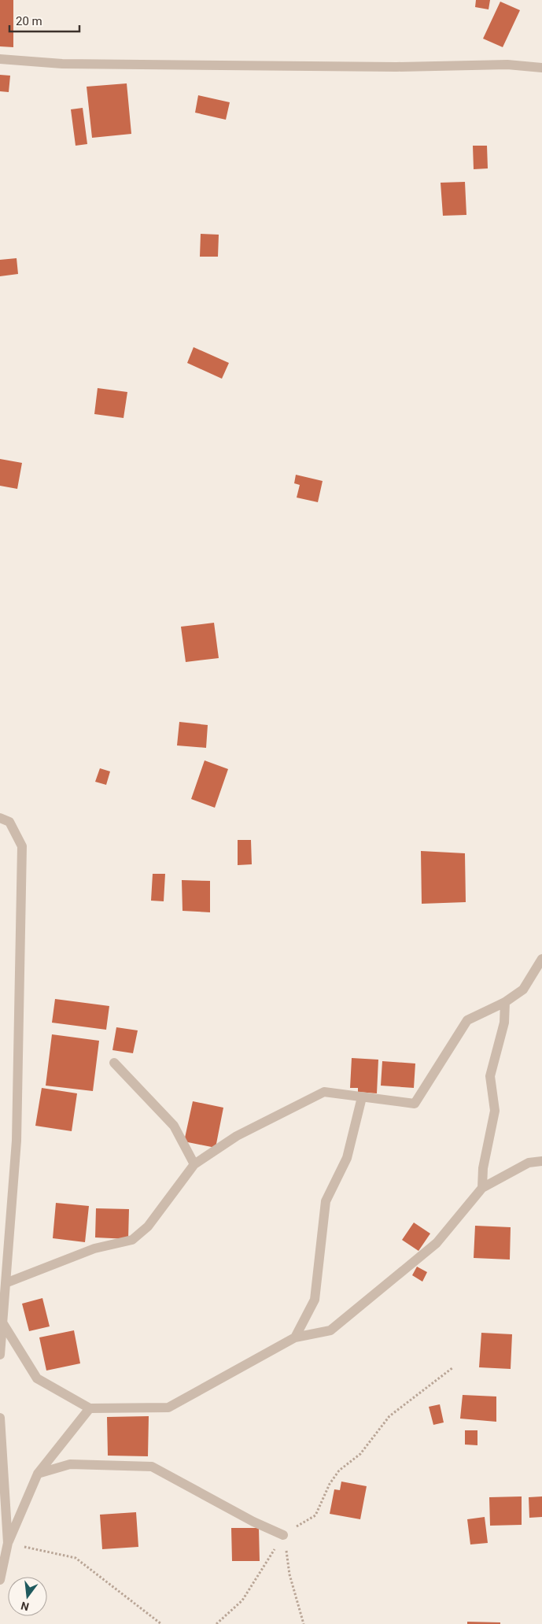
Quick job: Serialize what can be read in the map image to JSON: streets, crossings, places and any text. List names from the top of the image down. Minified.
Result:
{"scale_bar":"20 m","north":"bottom"}
